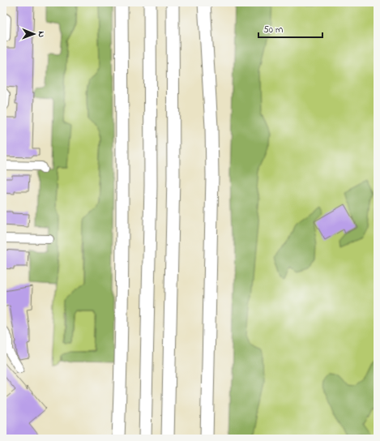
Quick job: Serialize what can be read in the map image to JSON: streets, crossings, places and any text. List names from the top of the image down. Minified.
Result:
{"scale_bar":"50 m","north":"right"}
